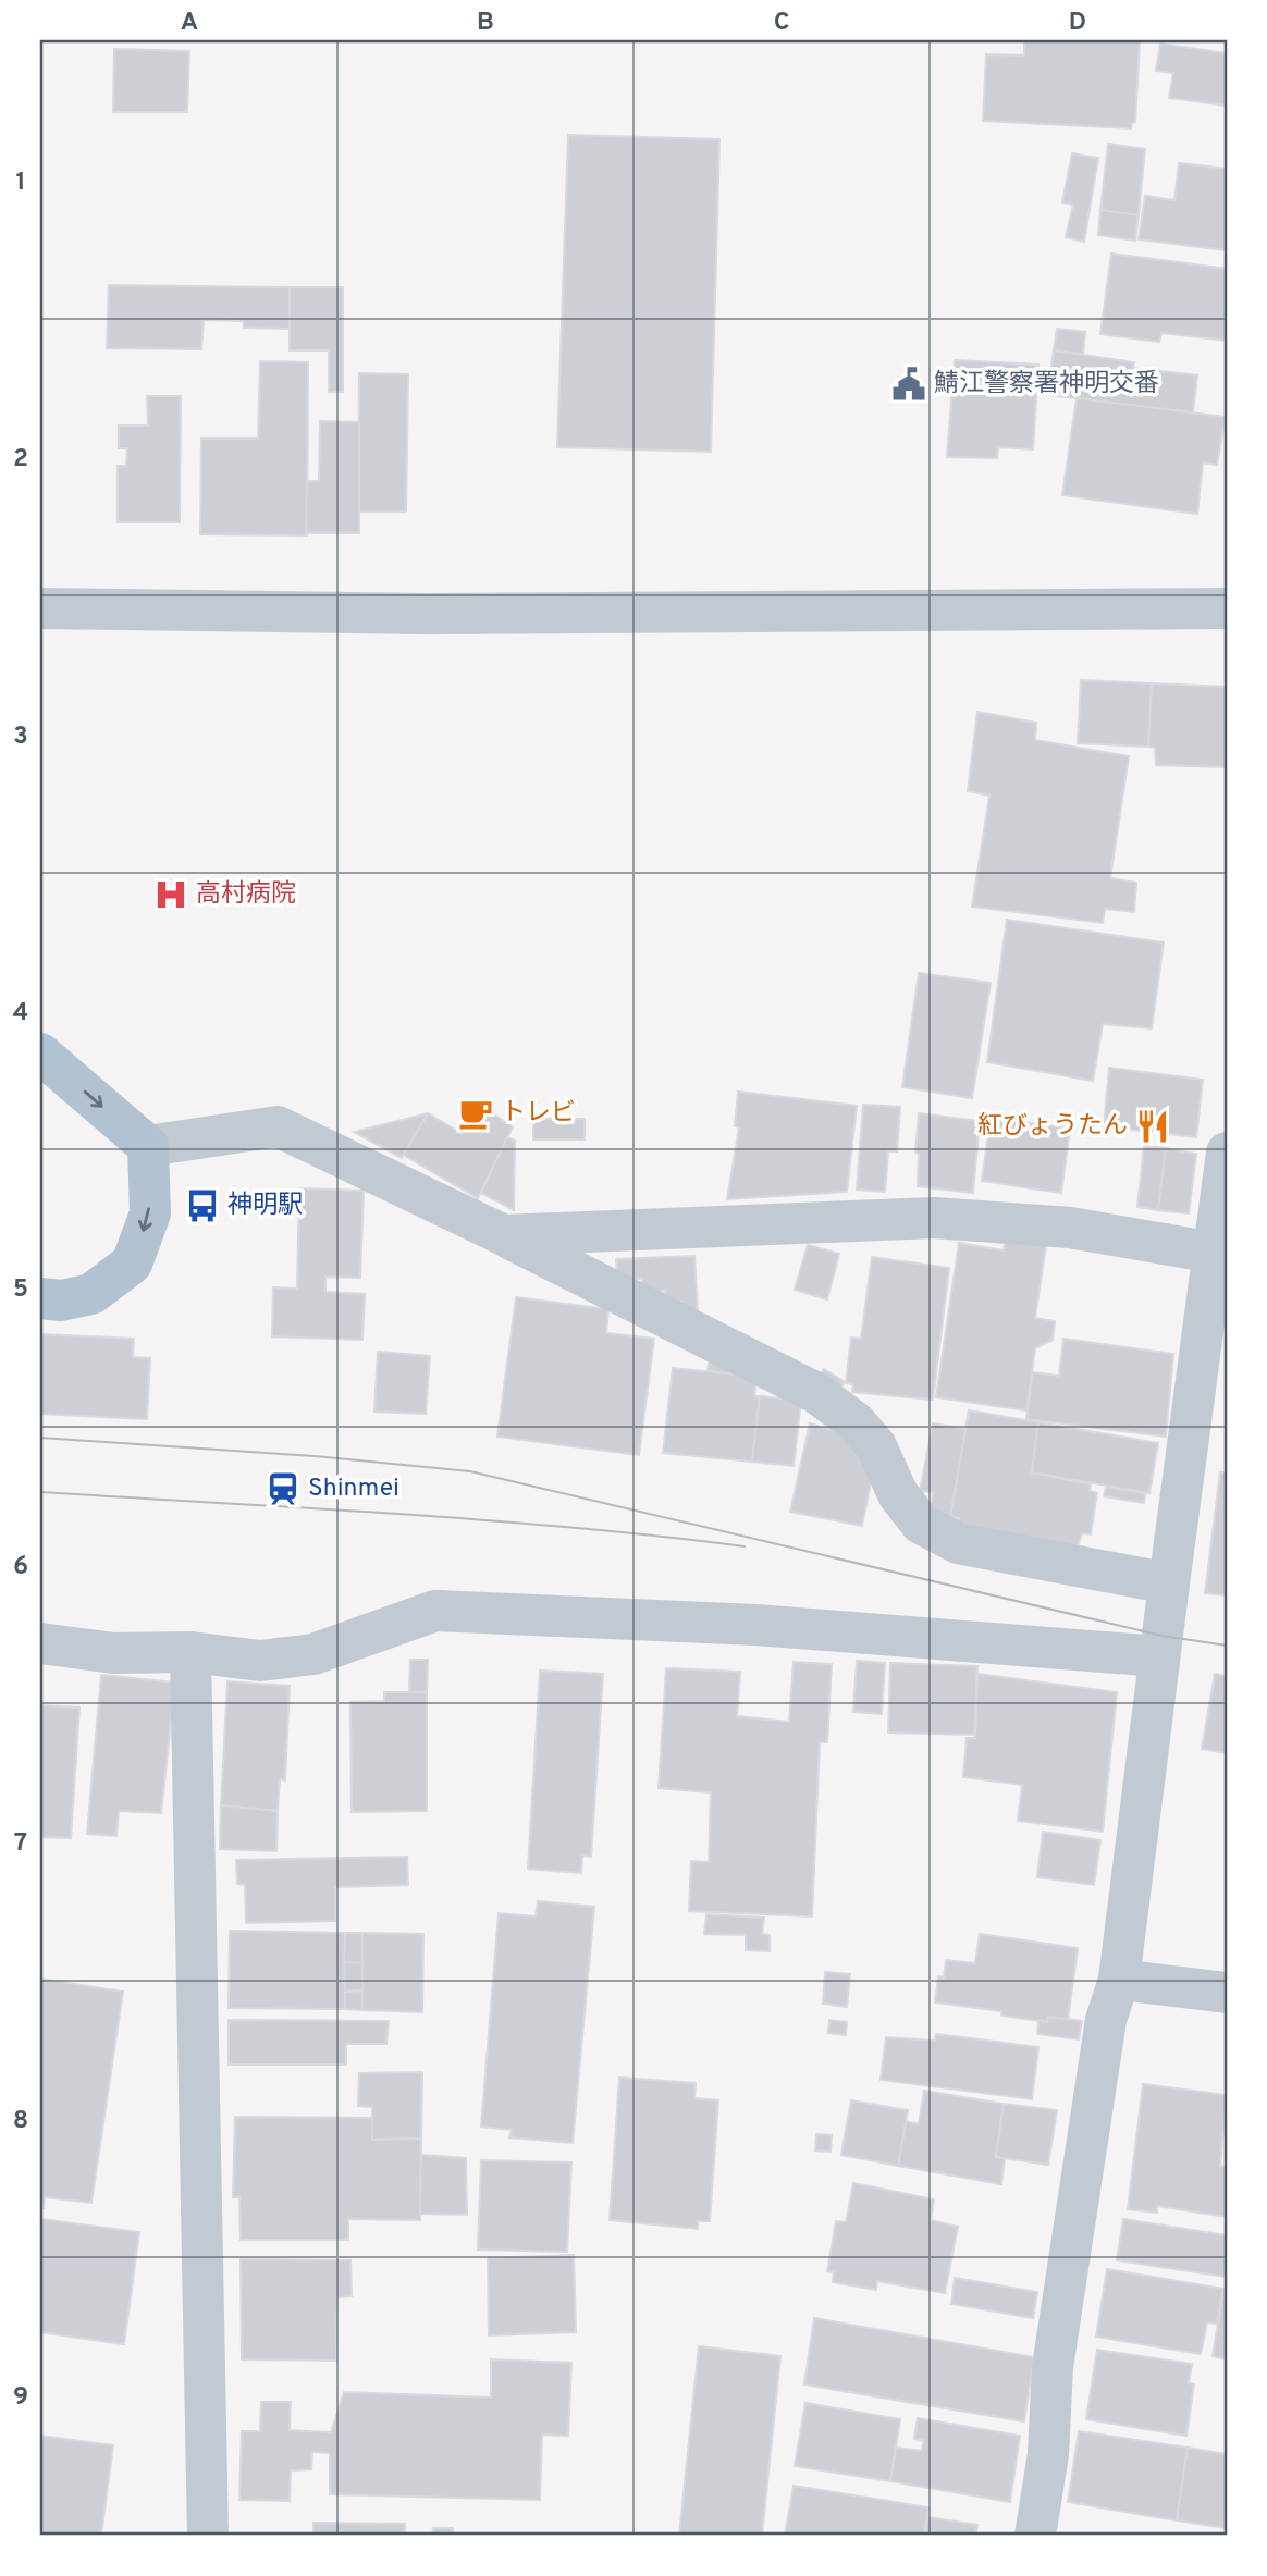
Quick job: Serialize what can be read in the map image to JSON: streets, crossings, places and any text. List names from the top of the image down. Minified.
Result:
{"places":{"public building":["鯖江警察署神明交番"],"hospital":["高村病院"],"cafe":["トレビ"],"restaurant":["紅びょうたん"],"bus stop":["神明駅"],"station":["Shinmei"]},"grid":{"columns":["A","B","C","D"],"rows":["1","2","3","4","5","6","7","8","9"]}}
